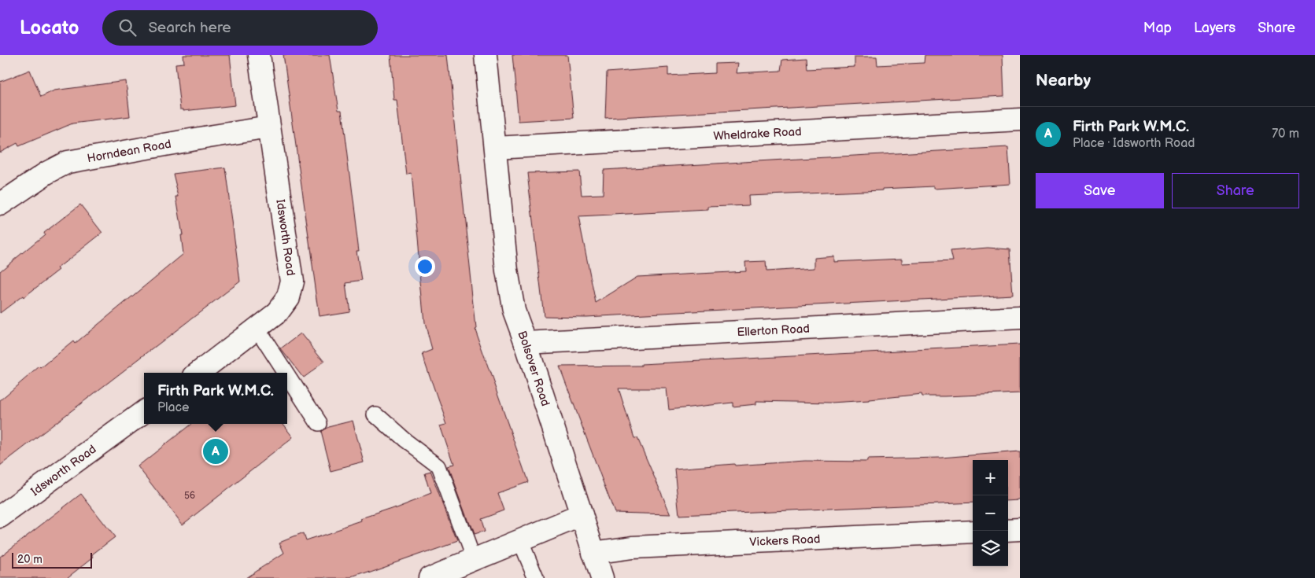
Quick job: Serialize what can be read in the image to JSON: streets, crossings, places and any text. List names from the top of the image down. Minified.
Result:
{"streets":{"street":["Wheldrake Road","Horndean Road","Idsworth Road","Ellerton Road","Bolsover Road","Vickers Road"]},"crossings":[["Wheldrake Road","Bolsover Road"],["Horndean Road","Idsworth Road"],["Ellerton Road","Bolsover Road"],["Bolsover Road","Vickers Road"]],"house_numbers":["56"],"scale_bar":"20 m","page":{"header":"Locato","search":"Search here","nav":["Map","Layers","Share"],"heading":"Nearby","list":[{"mark":"A","name":"Firth Park W.M.C.","note":"Place · Idsworth Road","value":"70 m"}],"buttons":["Save","Share"],"popup":["Firth Park W.M.C.","Place"],"pins":"A","map_buttons":["+","−"],"scale":"20 m"}}
